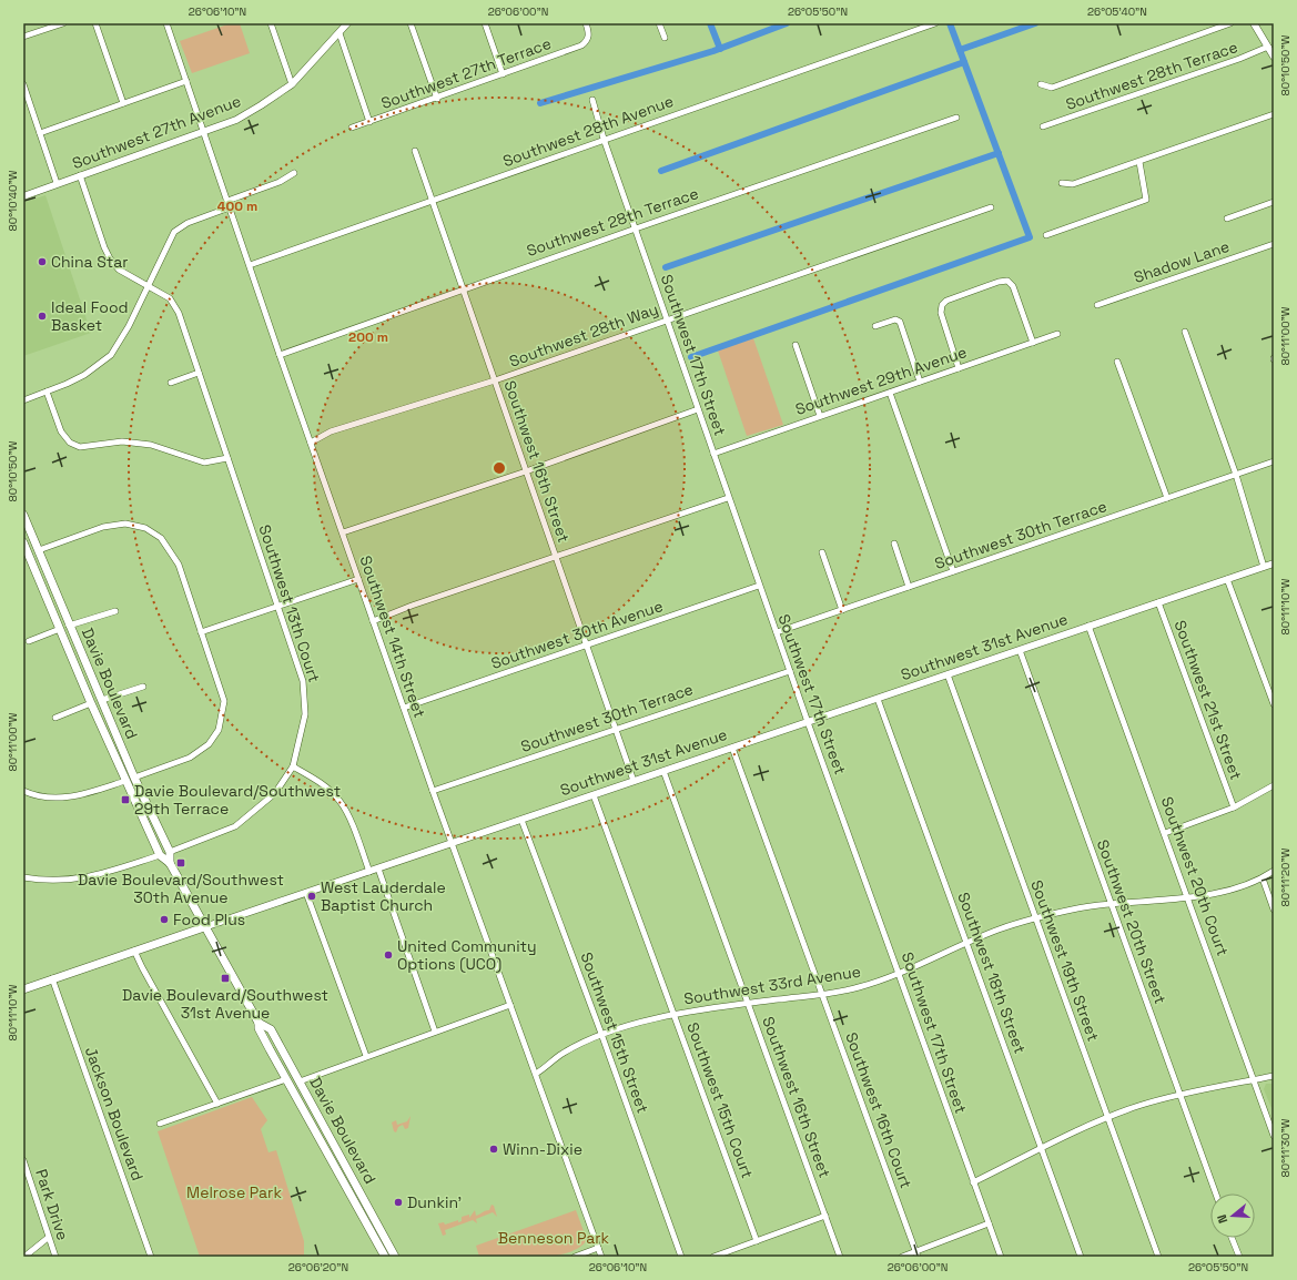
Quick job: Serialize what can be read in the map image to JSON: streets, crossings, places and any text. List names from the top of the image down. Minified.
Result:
{"streets":{"main road":["Southwest 31st Avenue","Davie Boulevard"],"street":["Southwest 27th Terrace","Southwest 28th Terrace","Southwest 28th Avenue","Southwest 27th Avenue","Shadow Lane","Southwest 28th Way","Southwest 17th Street","Southwest 29th Avenue","Southwest 16th Street","Southwest 30th Terrace","Southwest 13th Court","Southwest 30th Avenue","Southwest 14th Street","Southwest 21st Street","Southwest 20th Court","Southwest 20th Street","Southwest 19th Street","Southwest 18th Street","Southwest 33rd Avenue","Southwest 15th Street","Southwest 15th Court","Southwest 16th Court","Jackson Boulevard","Park Drive"]},"crossings":[["Southwest 28th Terrace","Southwest 17th Street"],["Southwest 28th Terrace","Southwest 16th Street"],["Southwest 28th Terrace","Southwest 14th Street"],["Southwest 28th Avenue","Southwest 17th Street"],["Southwest 28th Avenue","Southwest 16th Street"],["Southwest 28th Avenue","Southwest 14th Street"],["Southwest 27th Avenue","Southwest 13th Court"],["Southwest 27th Avenue","Southwest 14th Street"],["Southwest 28th Way","Southwest 17th Street"],["Southwest 28th Way","Southwest 16th Street"],["Southwest 28th Way","Southwest 14th Street"],["Southwest 17th Street","Southwest 29th Avenue"],["Southwest 17th Street","Southwest 30th Terrace"],["Southwest 17th Street","Southwest 30th Avenue"],["Southwest 17th Street","Southwest 31st Avenue"],["Southwest 17th Street","Southwest 33rd Avenue"],["Southwest 16th Street","Southwest 30th Terrace"],["Southwest 16th Street","Southwest 30th Avenue"],["Southwest 16th Street","Southwest 31st Avenue"],["Southwest 16th Street","Southwest 33rd Avenue"],["Southwest 30th Terrace","Southwest 14th Street"],["Southwest 30th Avenue","Southwest 14th Street"],["Southwest 14th Street","Southwest 31st Avenue"],["Southwest 14th Street","Southwest 33rd Avenue"],["Southwest 31st Avenue","Davie Boulevard"],["Southwest 31st Avenue","Southwest 21st Street"],["Southwest 31st Avenue","Southwest 20th Court"],["Southwest 31st Avenue","Southwest 20th Street"],["Southwest 31st Avenue","Southwest 19th Street"],["Southwest 31st Avenue","Southwest 18th Street"],["Southwest 31st Avenue","Southwest 15th Street"],["Southwest 31st Avenue","Southwest 15th Court"],["Southwest 31st Avenue","Southwest 16th Court"],["Southwest 31st Avenue","Jackson Boulevard"],["Southwest 20th Court","Southwest 33rd Avenue"],["Southwest 20th Street","Southwest 33rd Avenue"],["Southwest 19th Street","Southwest 33rd Avenue"],["Southwest 18th Street","Southwest 33rd Avenue"],["Southwest 33rd Avenue","Southwest 15th Street"],["Southwest 33rd Avenue","Southwest 15th Court"],["Southwest 33rd Avenue","Southwest 16th Court"]],"parks":["Melrose Park","Benneson Park"],"places":{"other":["China Star","Ideal Food Basket","West Lauderdale Baptist Church","Food Plus","United Community Options (UCO)","Winn-Dixie","Dunkin'"],"transit":["Davie Boulevard/Southwest 29th Terrace","Davie Boulevard/Southwest 30th Avenue","Davie Boulevard/Southwest 31st Avenue"]},"north":"left","coordinates":["26°06'10\"N","26°06'00\"N","26°05'50\"N","26°05'40\"N","80°10'50\"W","80°10'40\"W","80°11'00\"W","80°11'10\"W","80°11'20\"W","80°11'30\"W","26°06'20\"N"],"rings":["400 m","200 m"]}
